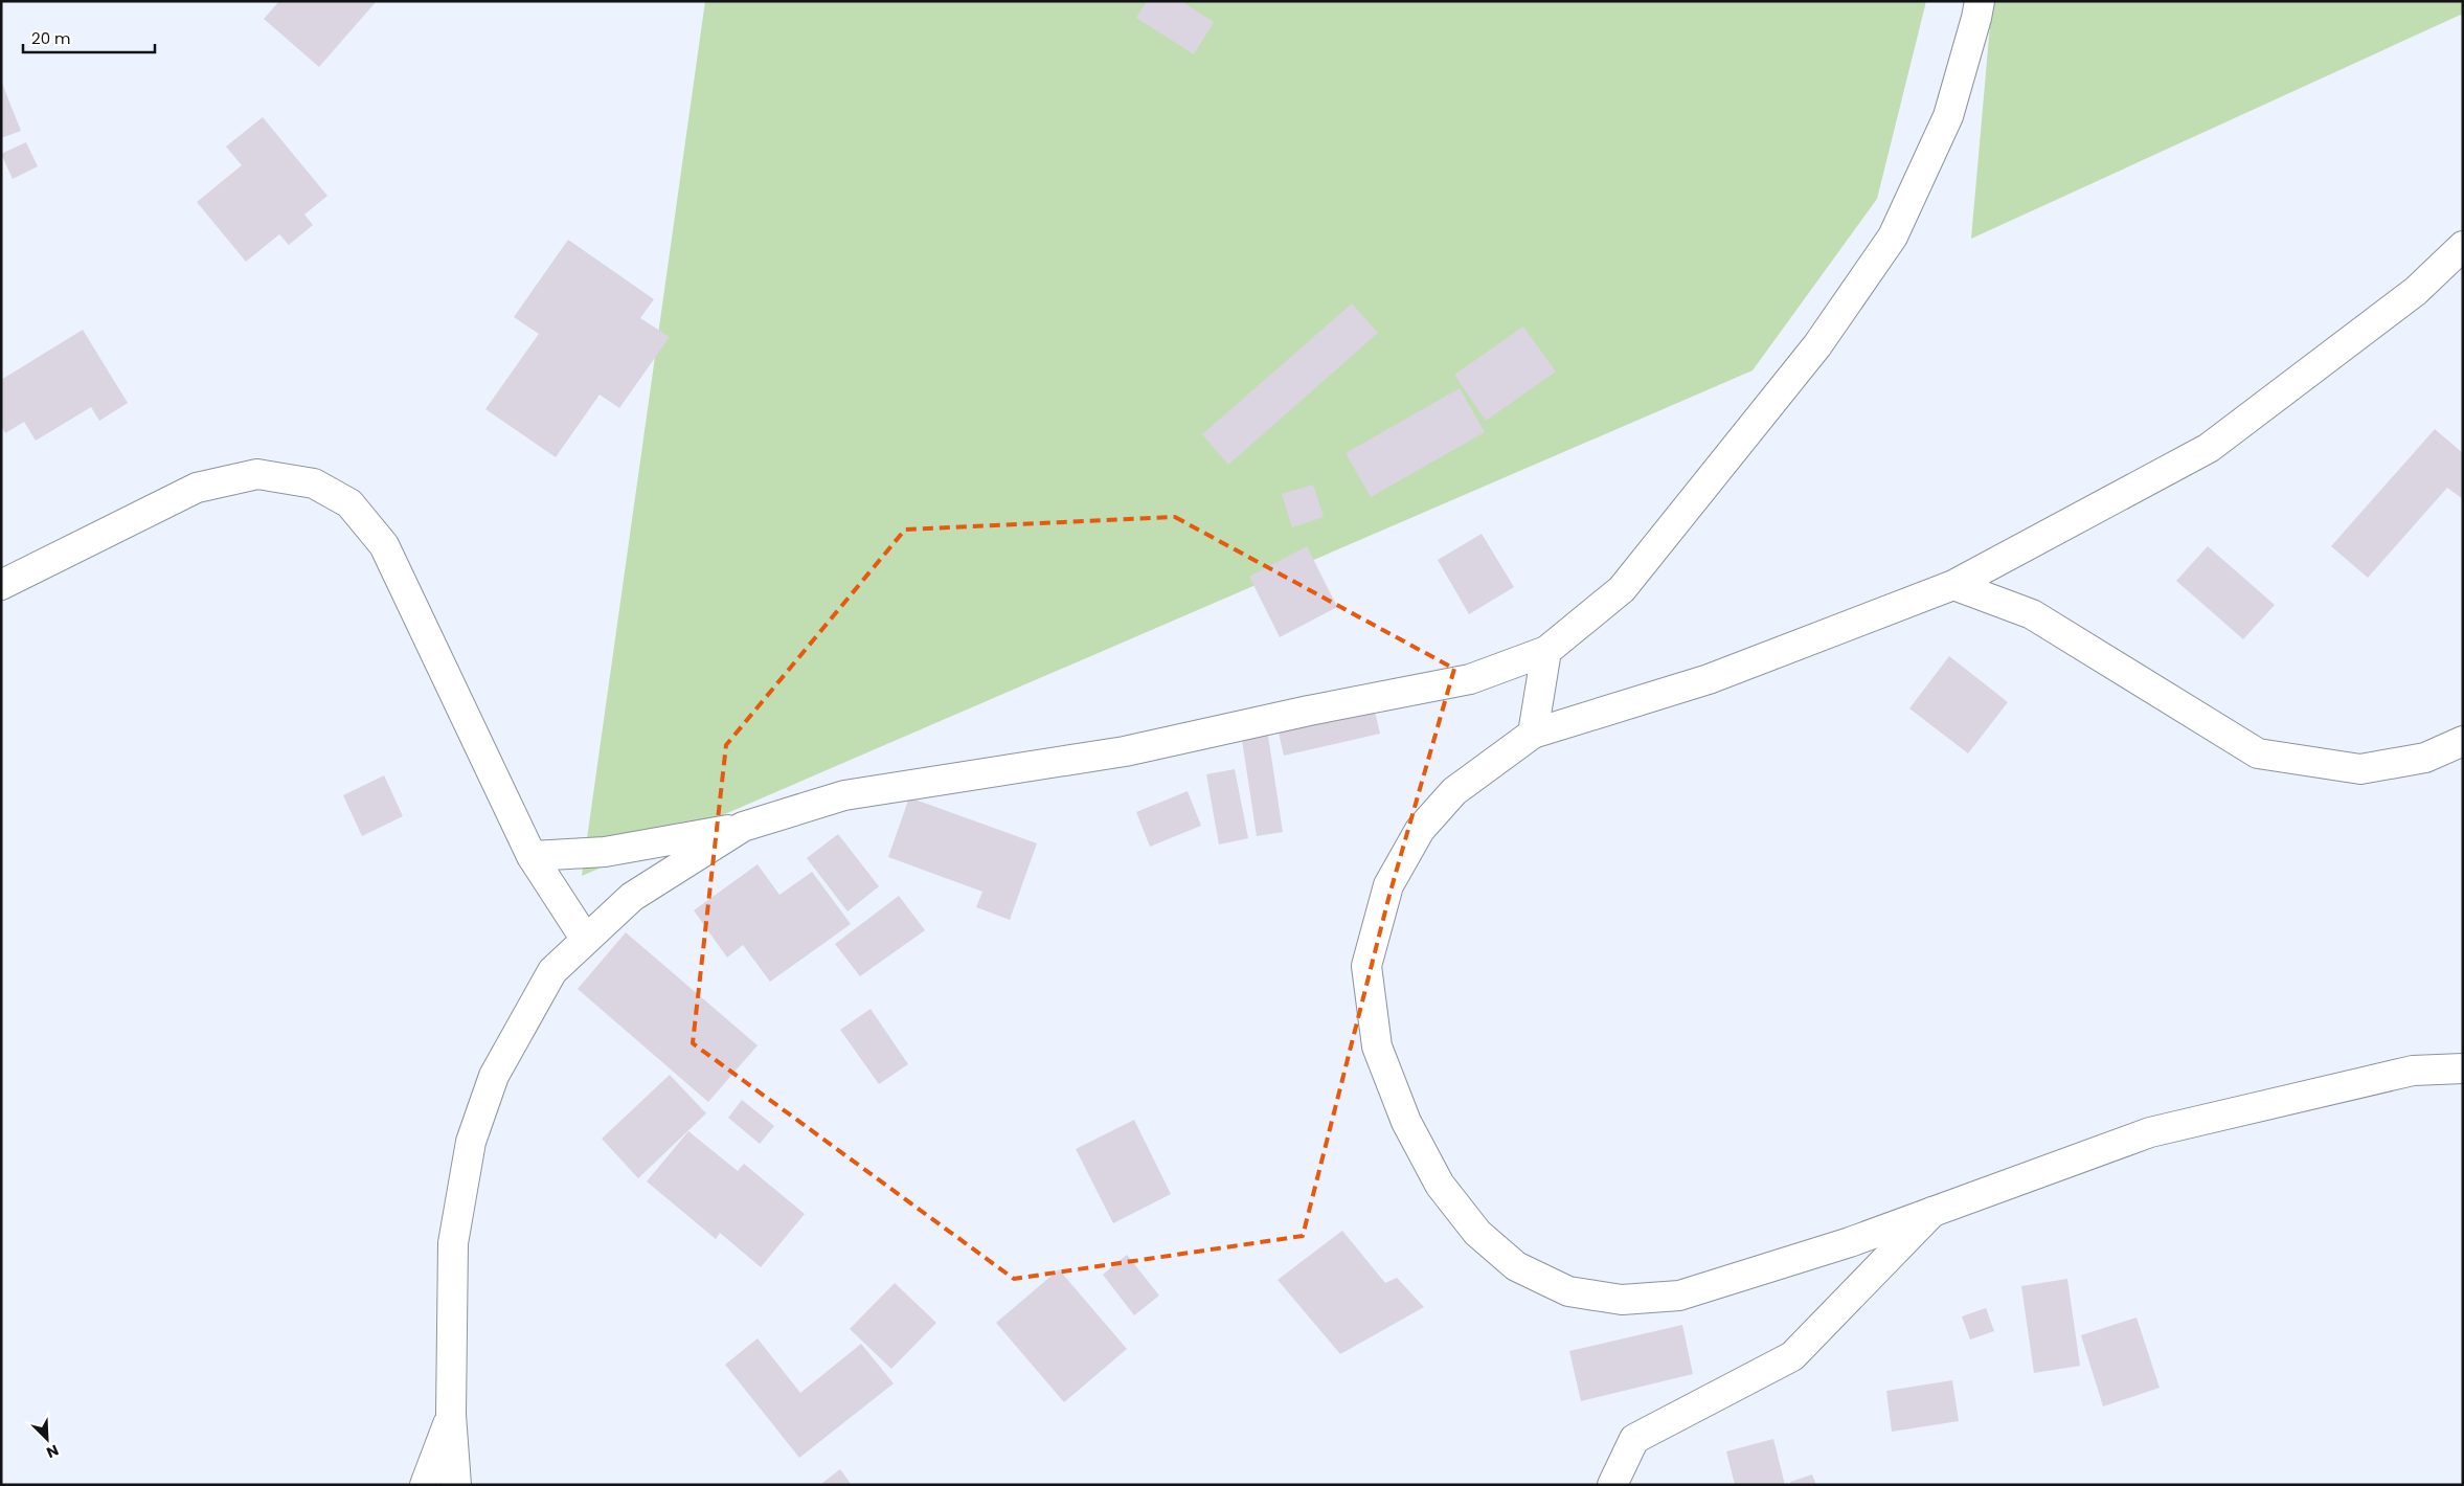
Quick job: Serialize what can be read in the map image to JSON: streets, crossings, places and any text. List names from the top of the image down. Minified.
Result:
{"scale_bar":"20 m","north":"bottom right"}
